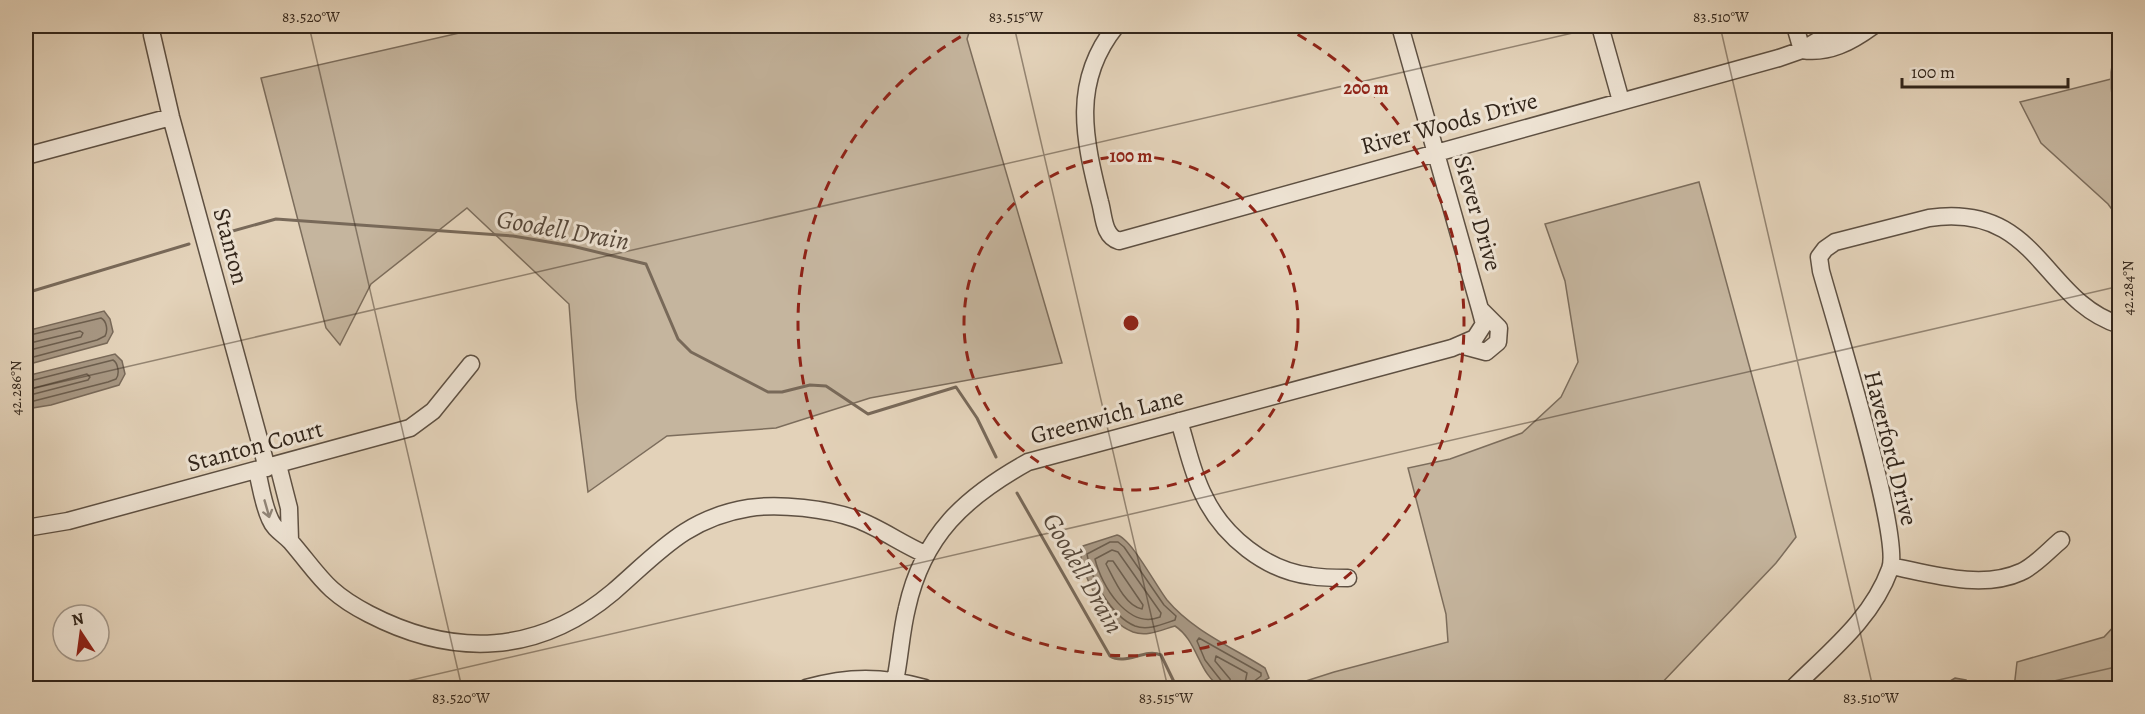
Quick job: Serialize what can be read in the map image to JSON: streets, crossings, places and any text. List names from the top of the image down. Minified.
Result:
{"streets":{"street":["River Woods Drive","Siever Drive","Stanton","Greenwich Lane","Stanton Court","Haverford Drive"]},"crossings":[["River Woods Drive","Siever Drive"],["Siever Drive","Greenwich Lane"],["Stanton","Greenwich Lane"],["Stanton","Stanton Court"]],"water":["Goodell Drain"],"scale_bar":"100 m","north":"top","coordinates":["83.520°W","83.515°W","83.510°W","42.284°N","42.286°N"],"rings":["200 m","100 m"]}
